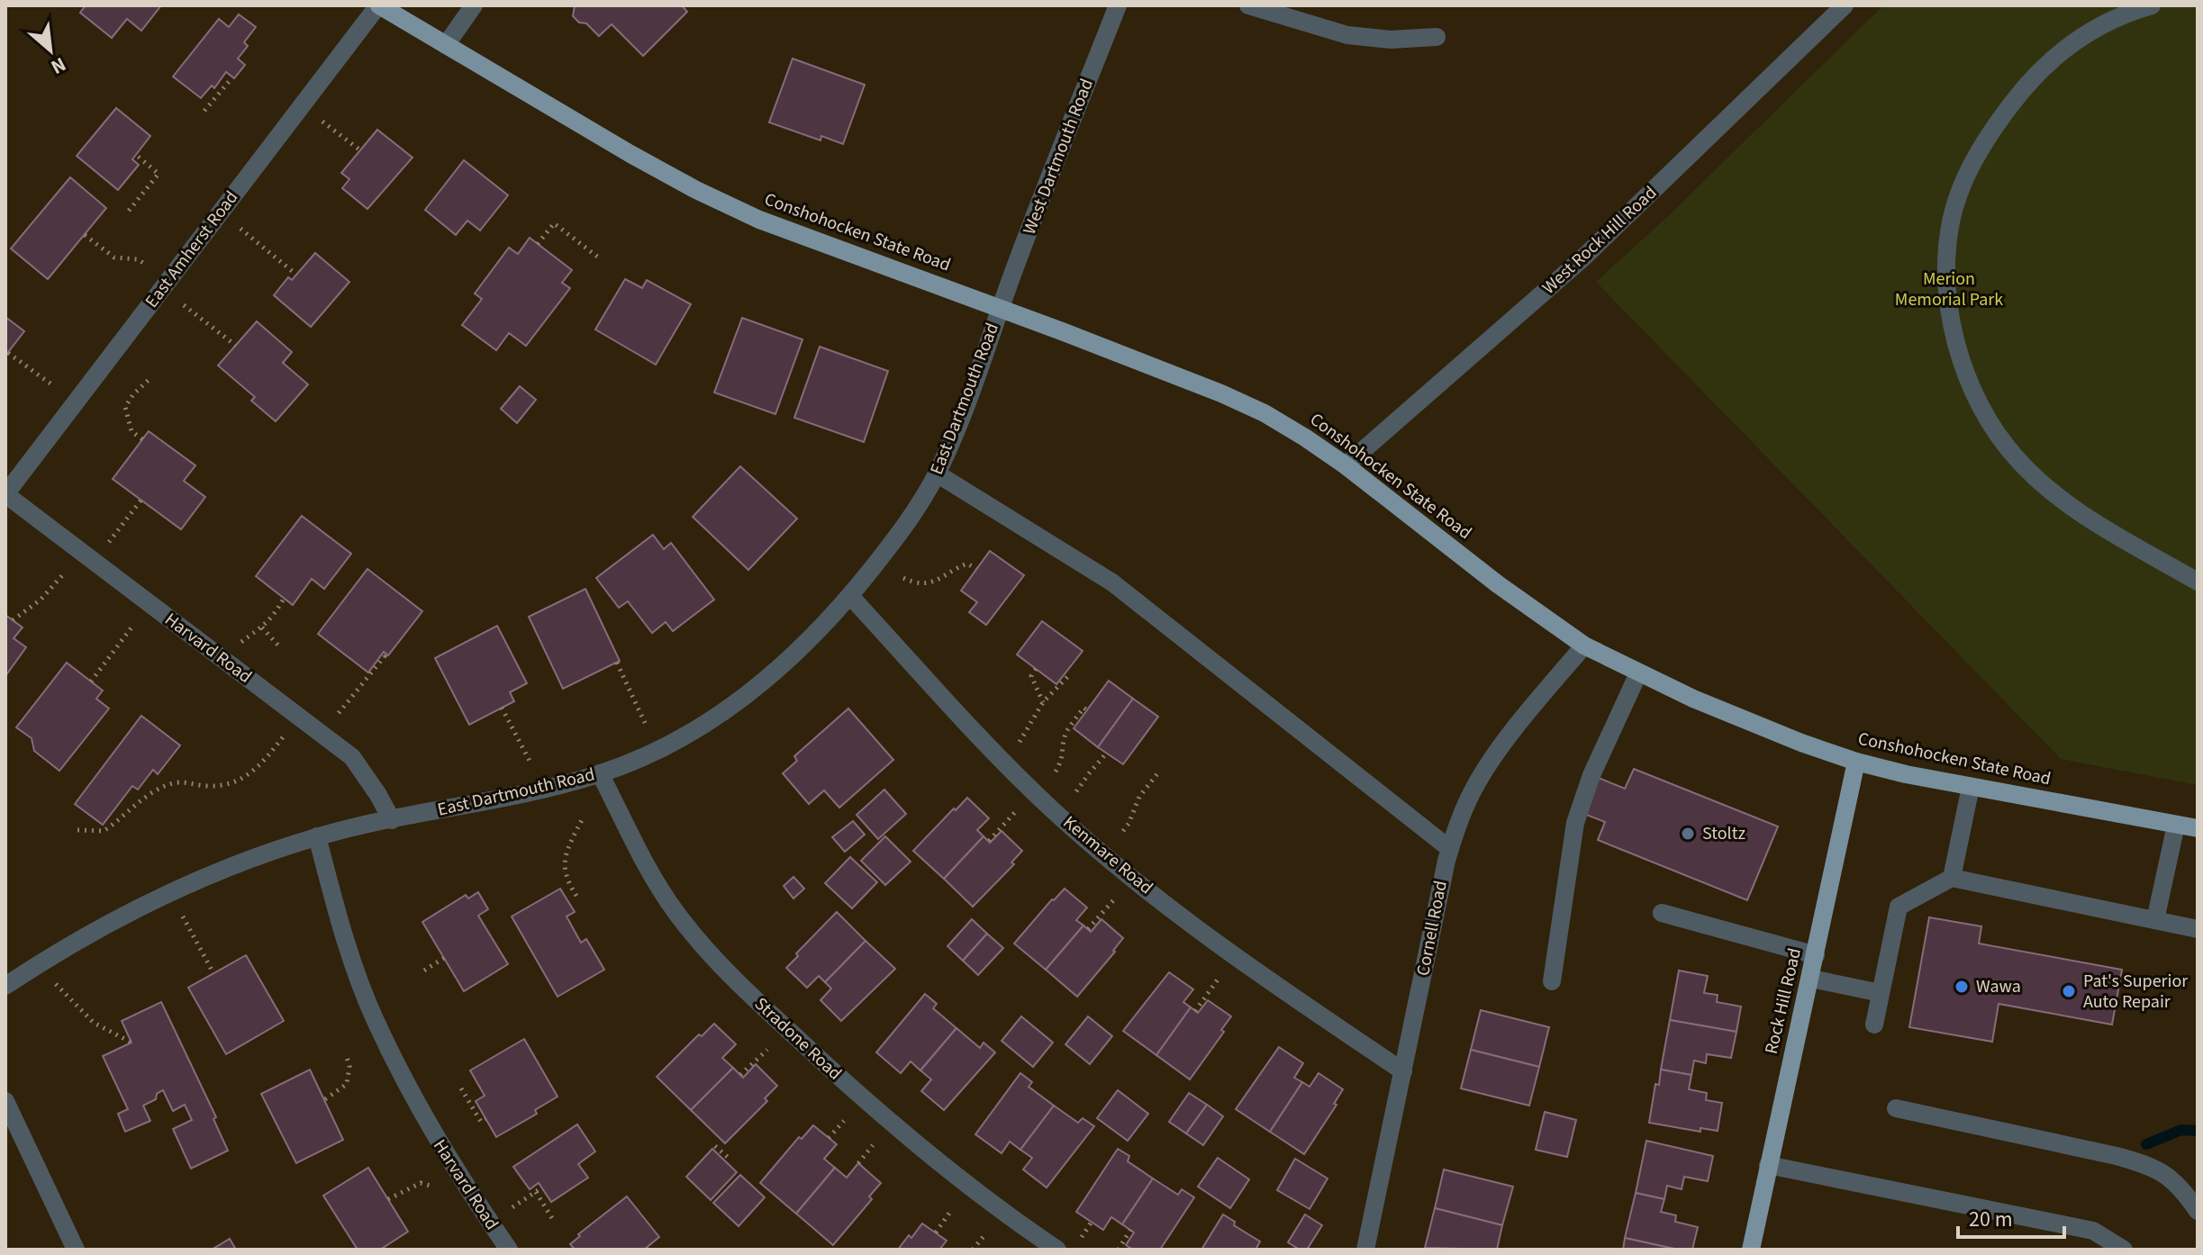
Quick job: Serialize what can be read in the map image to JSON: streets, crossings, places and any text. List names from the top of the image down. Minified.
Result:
{"streets":{"main road":["Conshohocken State Road","Rock Hill Road"],"street":["West Dartmouth Road","West Rock Hill Road","East Amherst Road","East Dartmouth Road","Harvard Road","Kenmare Road","Cornell Road","Stradone Road"]},"crossings":[["West Dartmouth Road","Conshohocken State Road"],["West Dartmouth Road","East Dartmouth Road"],["Conshohocken State Road","West Rock Hill Road"],["Conshohocken State Road","East Amherst Road"],["Conshohocken State Road","East Dartmouth Road"],["Conshohocken State Road","Cornell Road"],["Conshohocken State Road","Rock Hill Road"],["East Amherst Road","Harvard Road"],["East Dartmouth Road","Harvard Road"],["East Dartmouth Road","Kenmare Road"],["East Dartmouth Road","Stradone Road"],["Kenmare Road","Cornell Road"]],"parks":["Merion Memorial Park"],"places":["Stoltz","Wawa","Pat's Superior Auto Repair"],"scale_bar":"20 m","north":"bottom right"}
